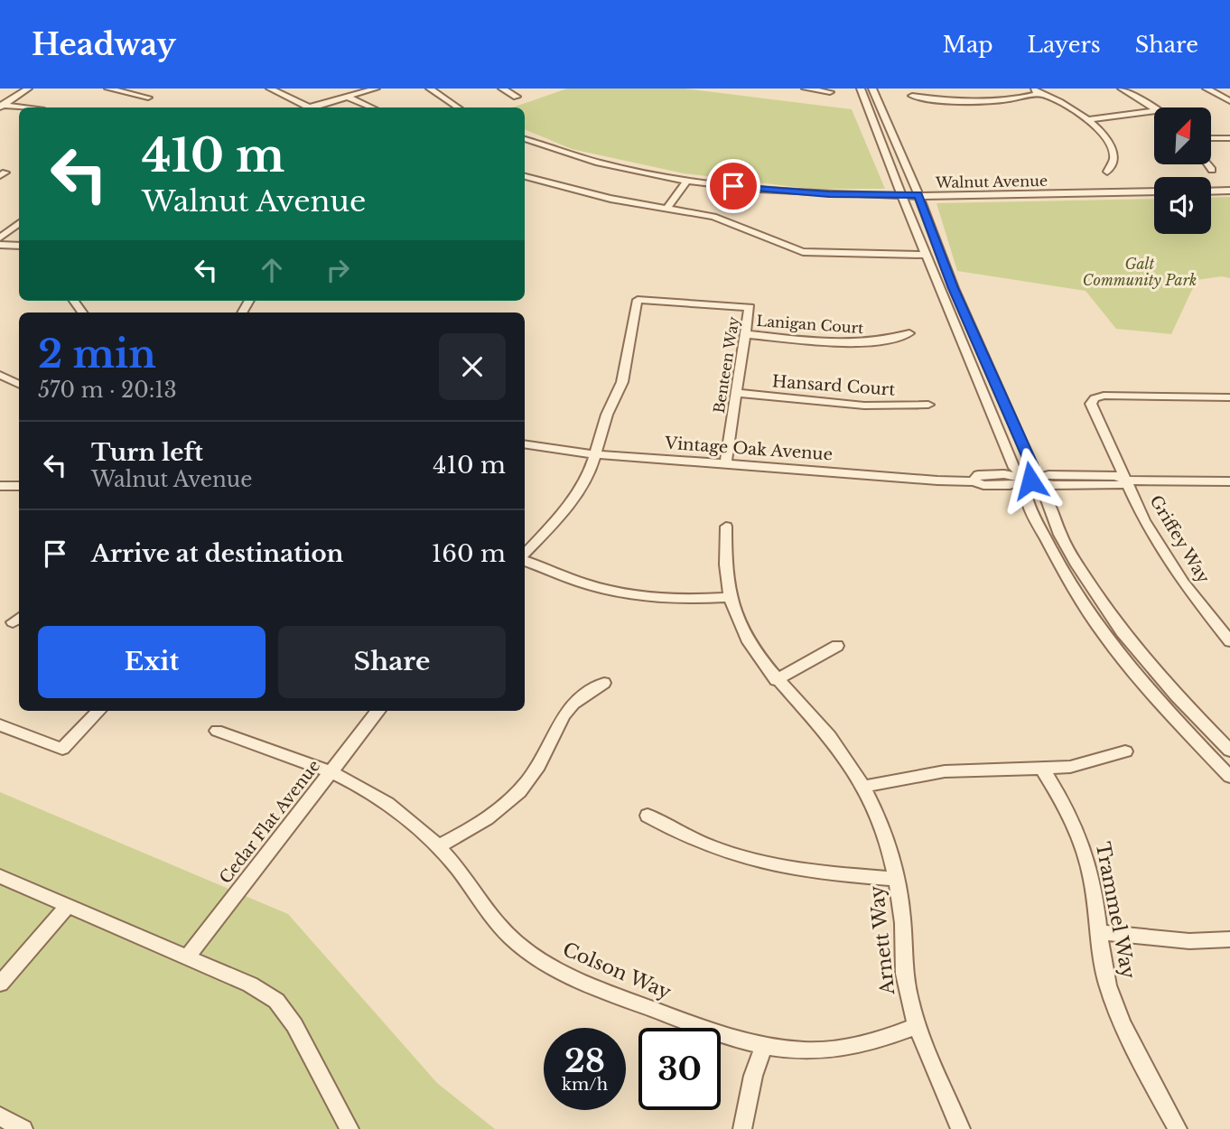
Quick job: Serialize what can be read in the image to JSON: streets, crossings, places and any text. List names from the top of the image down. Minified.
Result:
{"streets":{"street":["Walnut Avenue","Lanigan Court","Benteen Way","Hansard Court","Vintage Oak Avenue","Griffey Way","Cedar Flat Avenue","Trammel Way","Arnett Way","Colson Way"]},"crossings":[["Lanigan Court","Benteen Way"],["Benteen Way","Hansard Court"],["Benteen Way","Vintage Oak Avenue"],["Vintage Oak Avenue","Griffey Way"],["Cedar Flat Avenue","Colson Way"],["Arnett Way","Colson Way"]],"parks":["Galt Community Park"],"north":"top right","page":{"header":"Headway","nav":["Map","Layers","Share"],"turn":["410 m","Walnut Avenue"],"heading":["2 min","570 m · 20:13"],"list":[{"name":"Turn left","note":"Walnut Avenue","value":"410 m"},{"name":"Arrive at destination","value":"160 m"}],"buttons":["Exit","Share"],"speed":"28 km/h","limit":"30"}}
